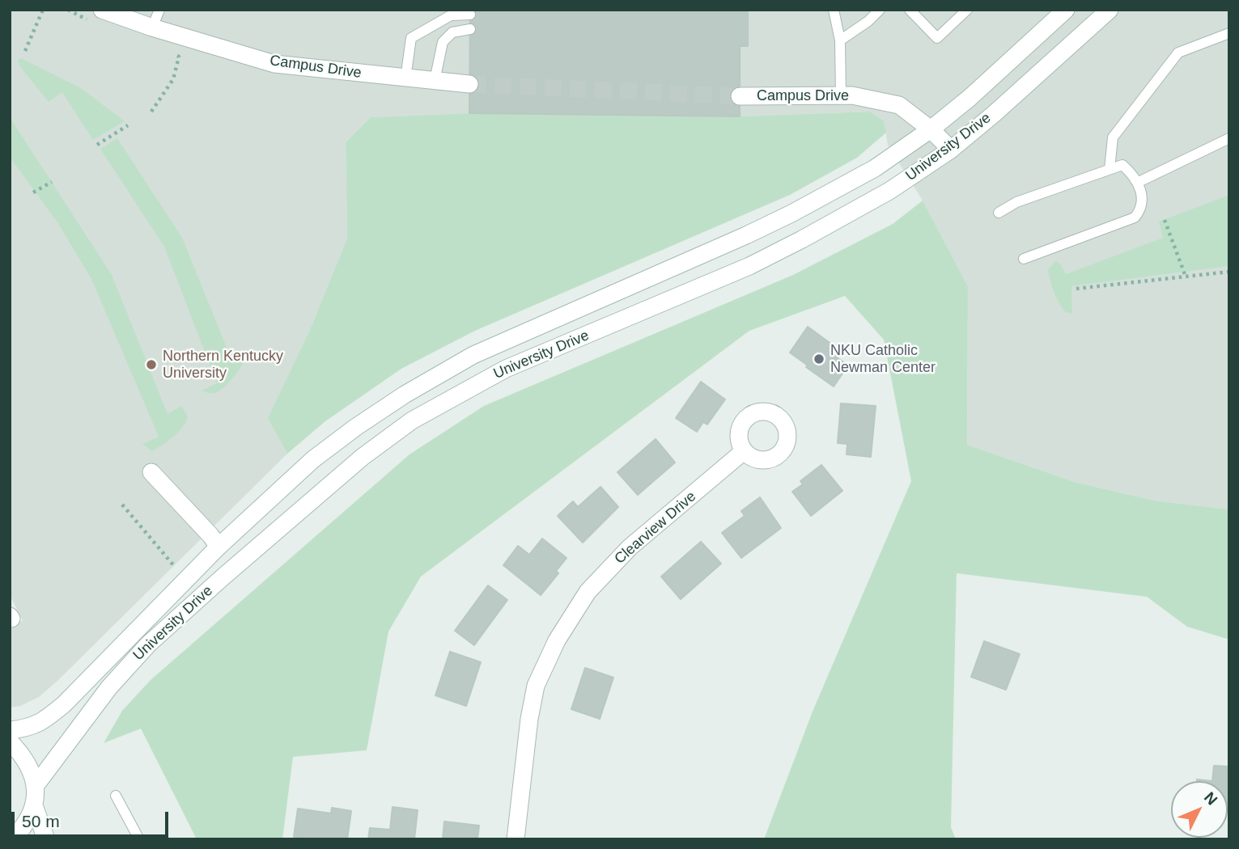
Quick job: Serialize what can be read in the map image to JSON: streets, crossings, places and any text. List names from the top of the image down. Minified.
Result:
{"streets":{"street":["Campus Drive","University Drive","Clearview Drive"]},"crossings":[["Campus Drive","University Drive"]],"places":["NKU Catholic Newman Center","Northern Kentucky University"],"scale_bar":"50 m","north":"top right"}
